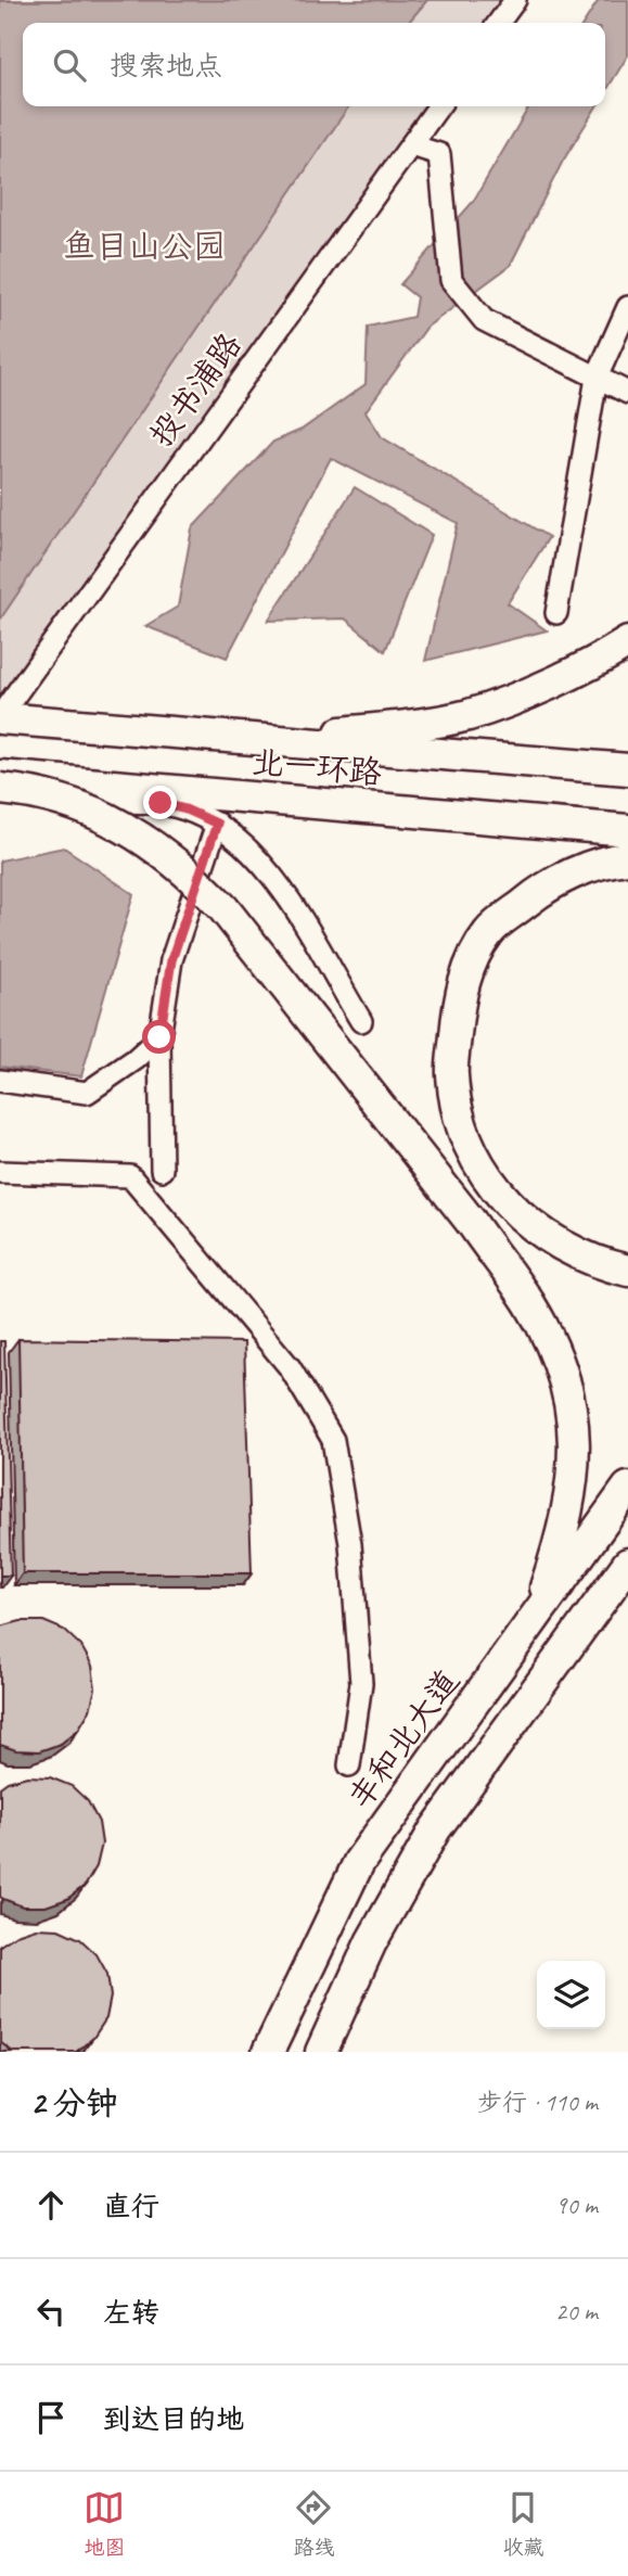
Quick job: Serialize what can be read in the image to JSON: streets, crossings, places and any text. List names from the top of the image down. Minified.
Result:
{"streets":{"highway":["北一环路","丰和北大道"],"street":["投书浦路"]},"crossings":[["投书浦路","北一环路"]],"parks":["鱼目山公园"],"page":{"search":"搜索地点","heading":["2 分钟","步行 · 110 m"],"list":[["直行","90 m"],["左转","20 m"],"到达目的地"],"nav":["地图","路线","收藏"]}}
